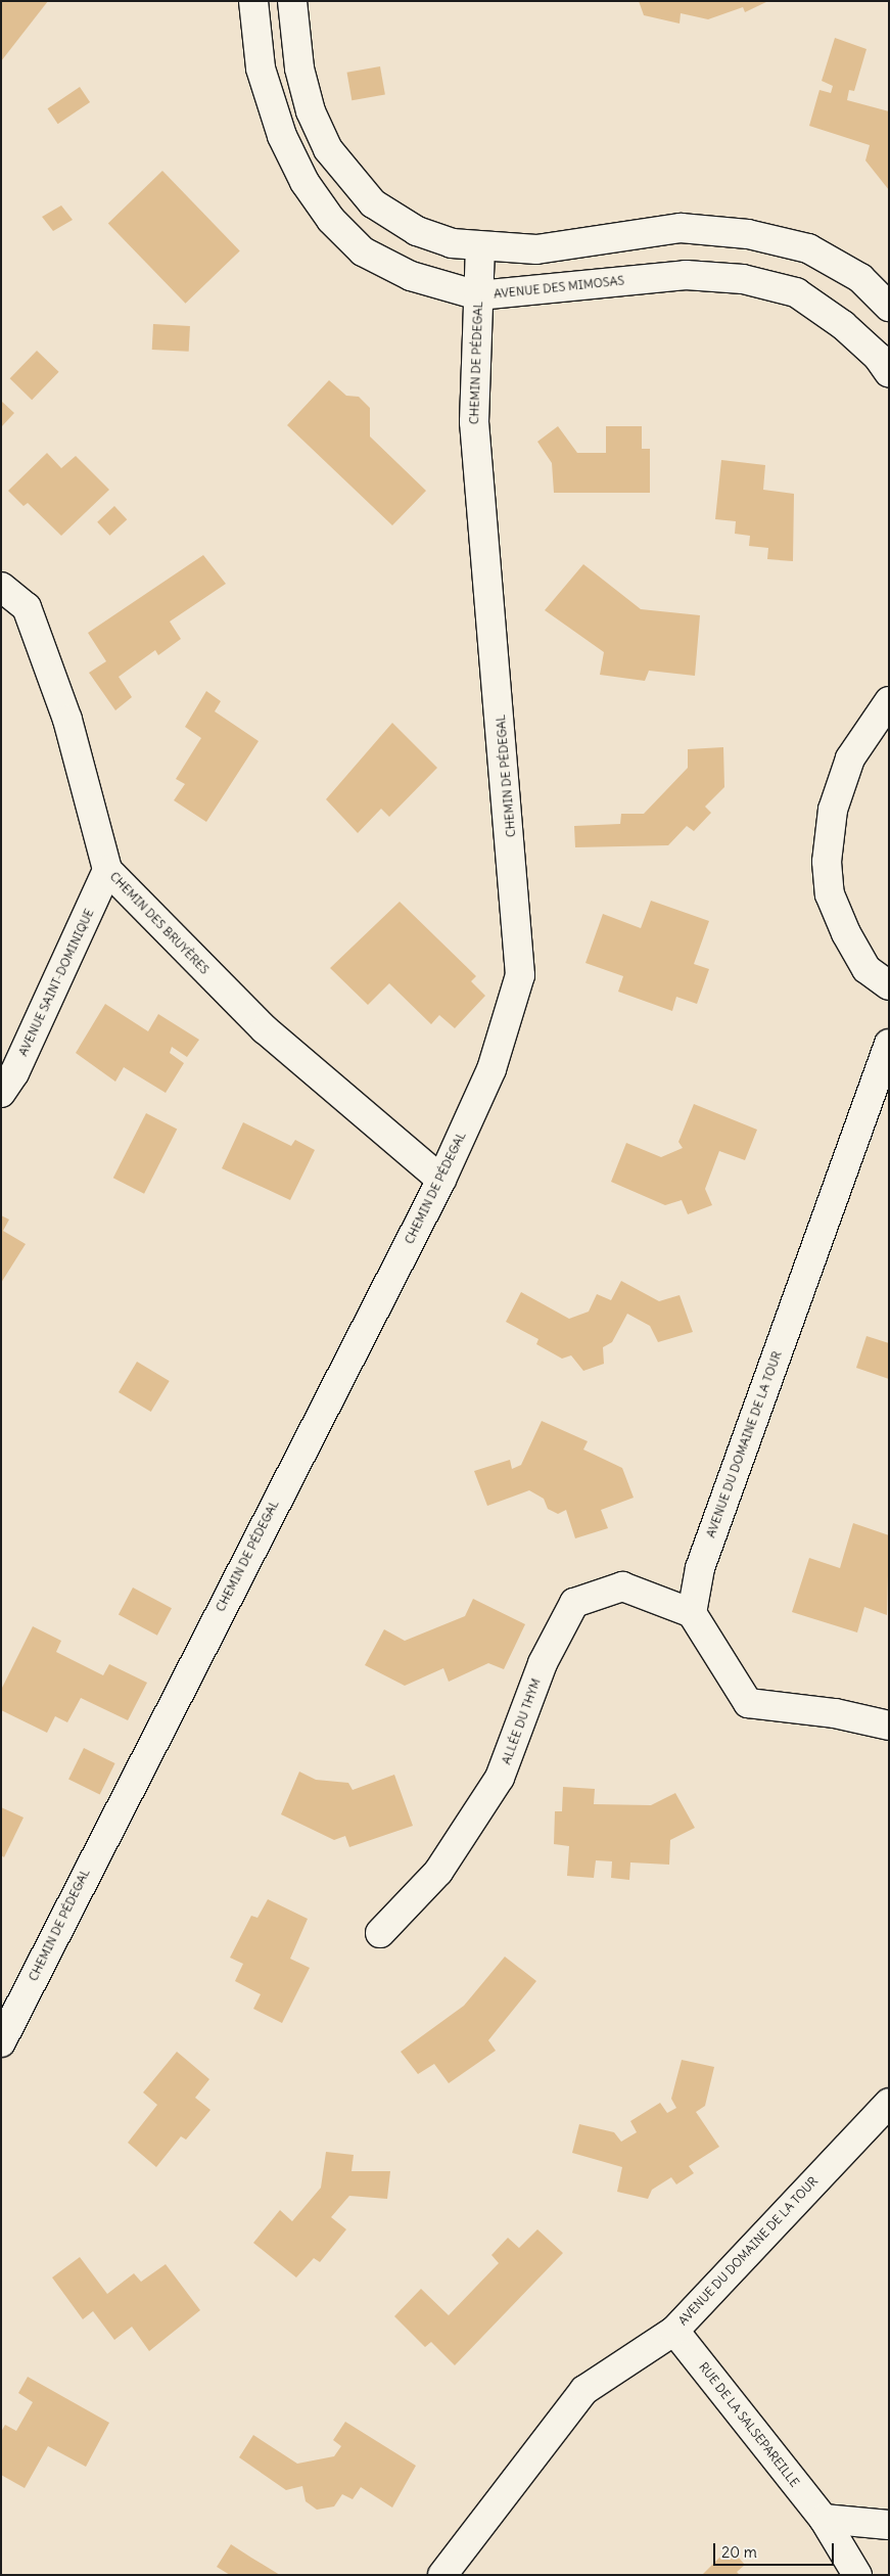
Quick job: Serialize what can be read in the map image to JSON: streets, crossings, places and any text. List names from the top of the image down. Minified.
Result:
{"streets":{"street":["AVENUE DES MIMOSAS","CHEMIN DE PÉDEGAL","CHEMIN DES BRUYÈRES","AVENUE SAINT-DOMINIQUE","AVENUE DU DOMAINE DE LA TOUR","ALLÉE DU THYM","RUE DE LA SALSEPAREILLE"]},"crossings":[["AVENUE DES MIMOSAS","CHEMIN DE PÉDEGAL"],["CHEMIN DE PÉDEGAL","CHEMIN DES BRUYÈRES"],["CHEMIN DES BRUYÈRES","AVENUE SAINT-DOMINIQUE"],["AVENUE DU DOMAINE DE LA TOUR","ALLÉE DU THYM"],["AVENUE DU DOMAINE DE LA TOUR","RUE DE LA SALSEPAREILLE"]],"scale_bar":"20 m"}
